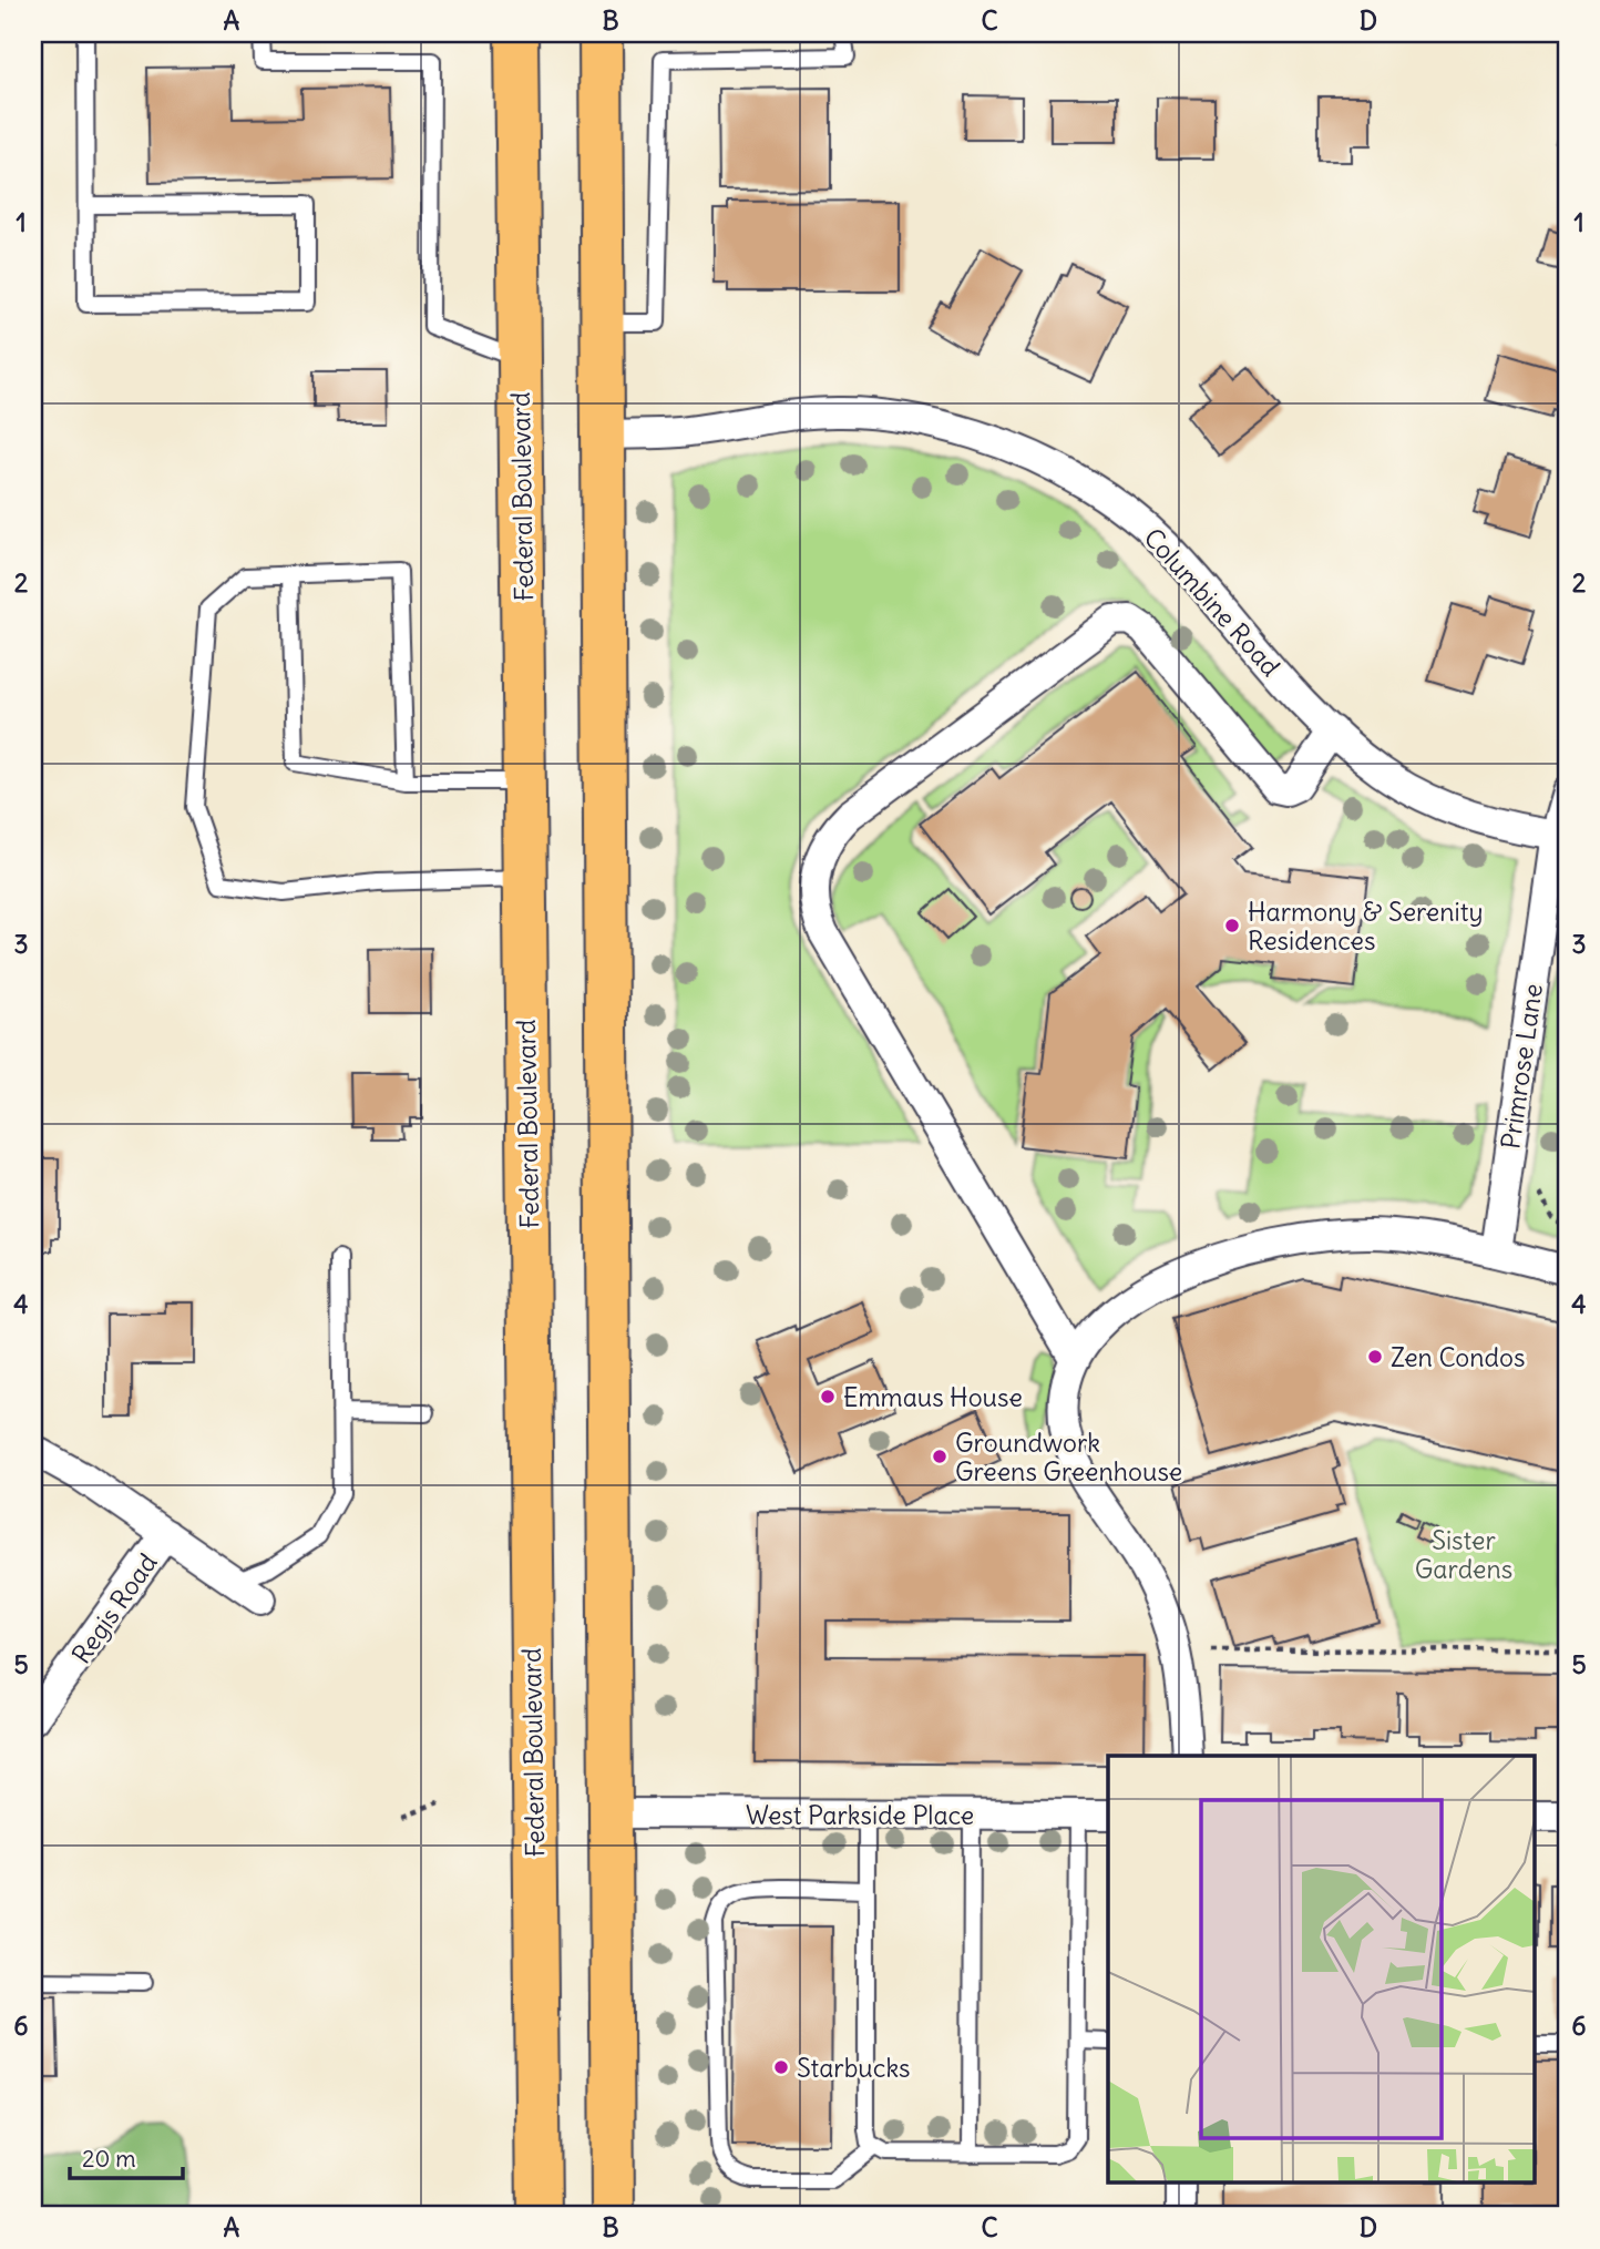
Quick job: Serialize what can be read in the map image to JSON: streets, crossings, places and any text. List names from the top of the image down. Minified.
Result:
{"streets":{"main road":["Federal Boulevard"],"street":["Columbine Road","Primrose Lane","Regis Road","West Parkside Place"]},"crossings":[["Columbine Road","Primrose Lane"]],"parks":["Sister Gardens"],"places":["Harmony & Serenity Residences","Zen Condos","Emmaus House","Groundwork Greens Greenhouse","Starbucks"],"scale_bar":"20 m","grid":{"columns":["A","B","C","D"],"rows":["1","2","3","4","5","6"]}}
